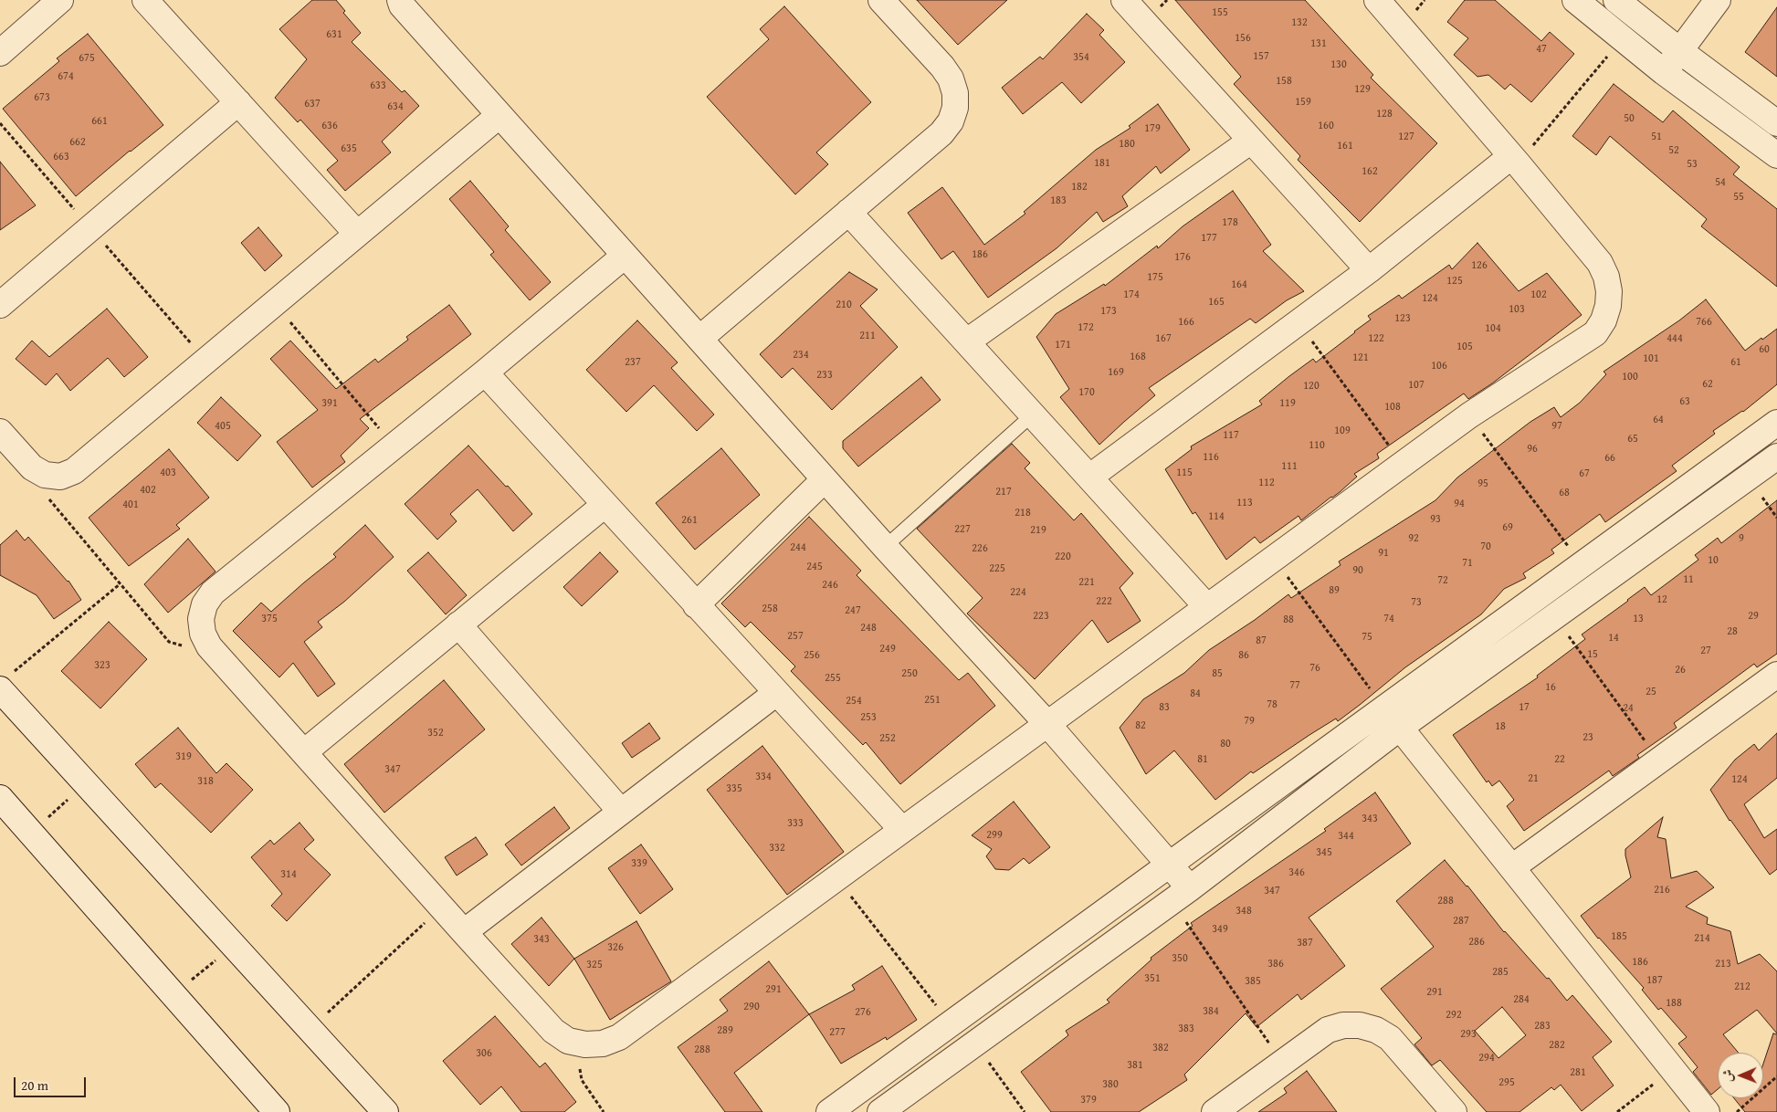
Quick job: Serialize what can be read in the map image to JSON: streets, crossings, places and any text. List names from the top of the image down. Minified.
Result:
{"house_numbers":["155","132","631","156","131","47","157","354","675","130","674","158","633","129","673","159","637","634","128","50","661","636","160","179","127","51","662","180","161","635","52","663","181","53","162","54","182","55","183","178","177","186","176","126","175","125","164","174","102","124","165","210","103","173","123","166","766","172","104","211","167","122","444","171","105","60","234","168","121","101","237","61","106","169","233","100","62","107","120","170","63","391","119","108","64","405","97","109","117","65","110","96","116","66","111","403","115","67","112","95","402","217","68","113","94","401","218","114","93","261","69","227","219","92","9","70","244","226","91","220","10","71","245","225","90","11","72","221","246","89","224","12","222","73","258","247","223","29","375","74","13","88","248","28","257","75","14","87","249","27","15","256","86","323","76","26","250","85","255","77","16","25","84","251","254","78","83","17","24","253","79","82","18","352","23","252","80","319","81","22","347","334","21","124","318","335","343","333","299","344","332","345","339","346","314","216","347","288","348","287","349","185","214","343","286","387","326","350","186","386","213","325","285","351","187","385","212","291","291","284","188","290","384","276","292","283","383","289","277","293","282","382","288","306","294","381","281","295","380","379"],"scale_bar":"20 m","north":"left"}
